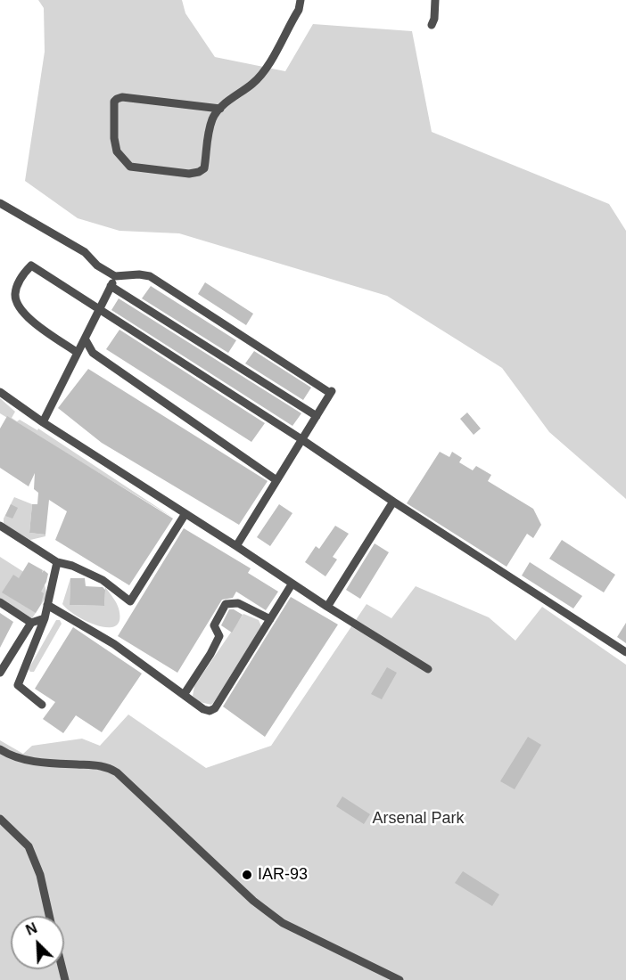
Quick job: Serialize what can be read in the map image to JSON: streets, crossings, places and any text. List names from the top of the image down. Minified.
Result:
{"parks":["Arsenal Park"],"places":["IAR-93"],"north":"top left"}
